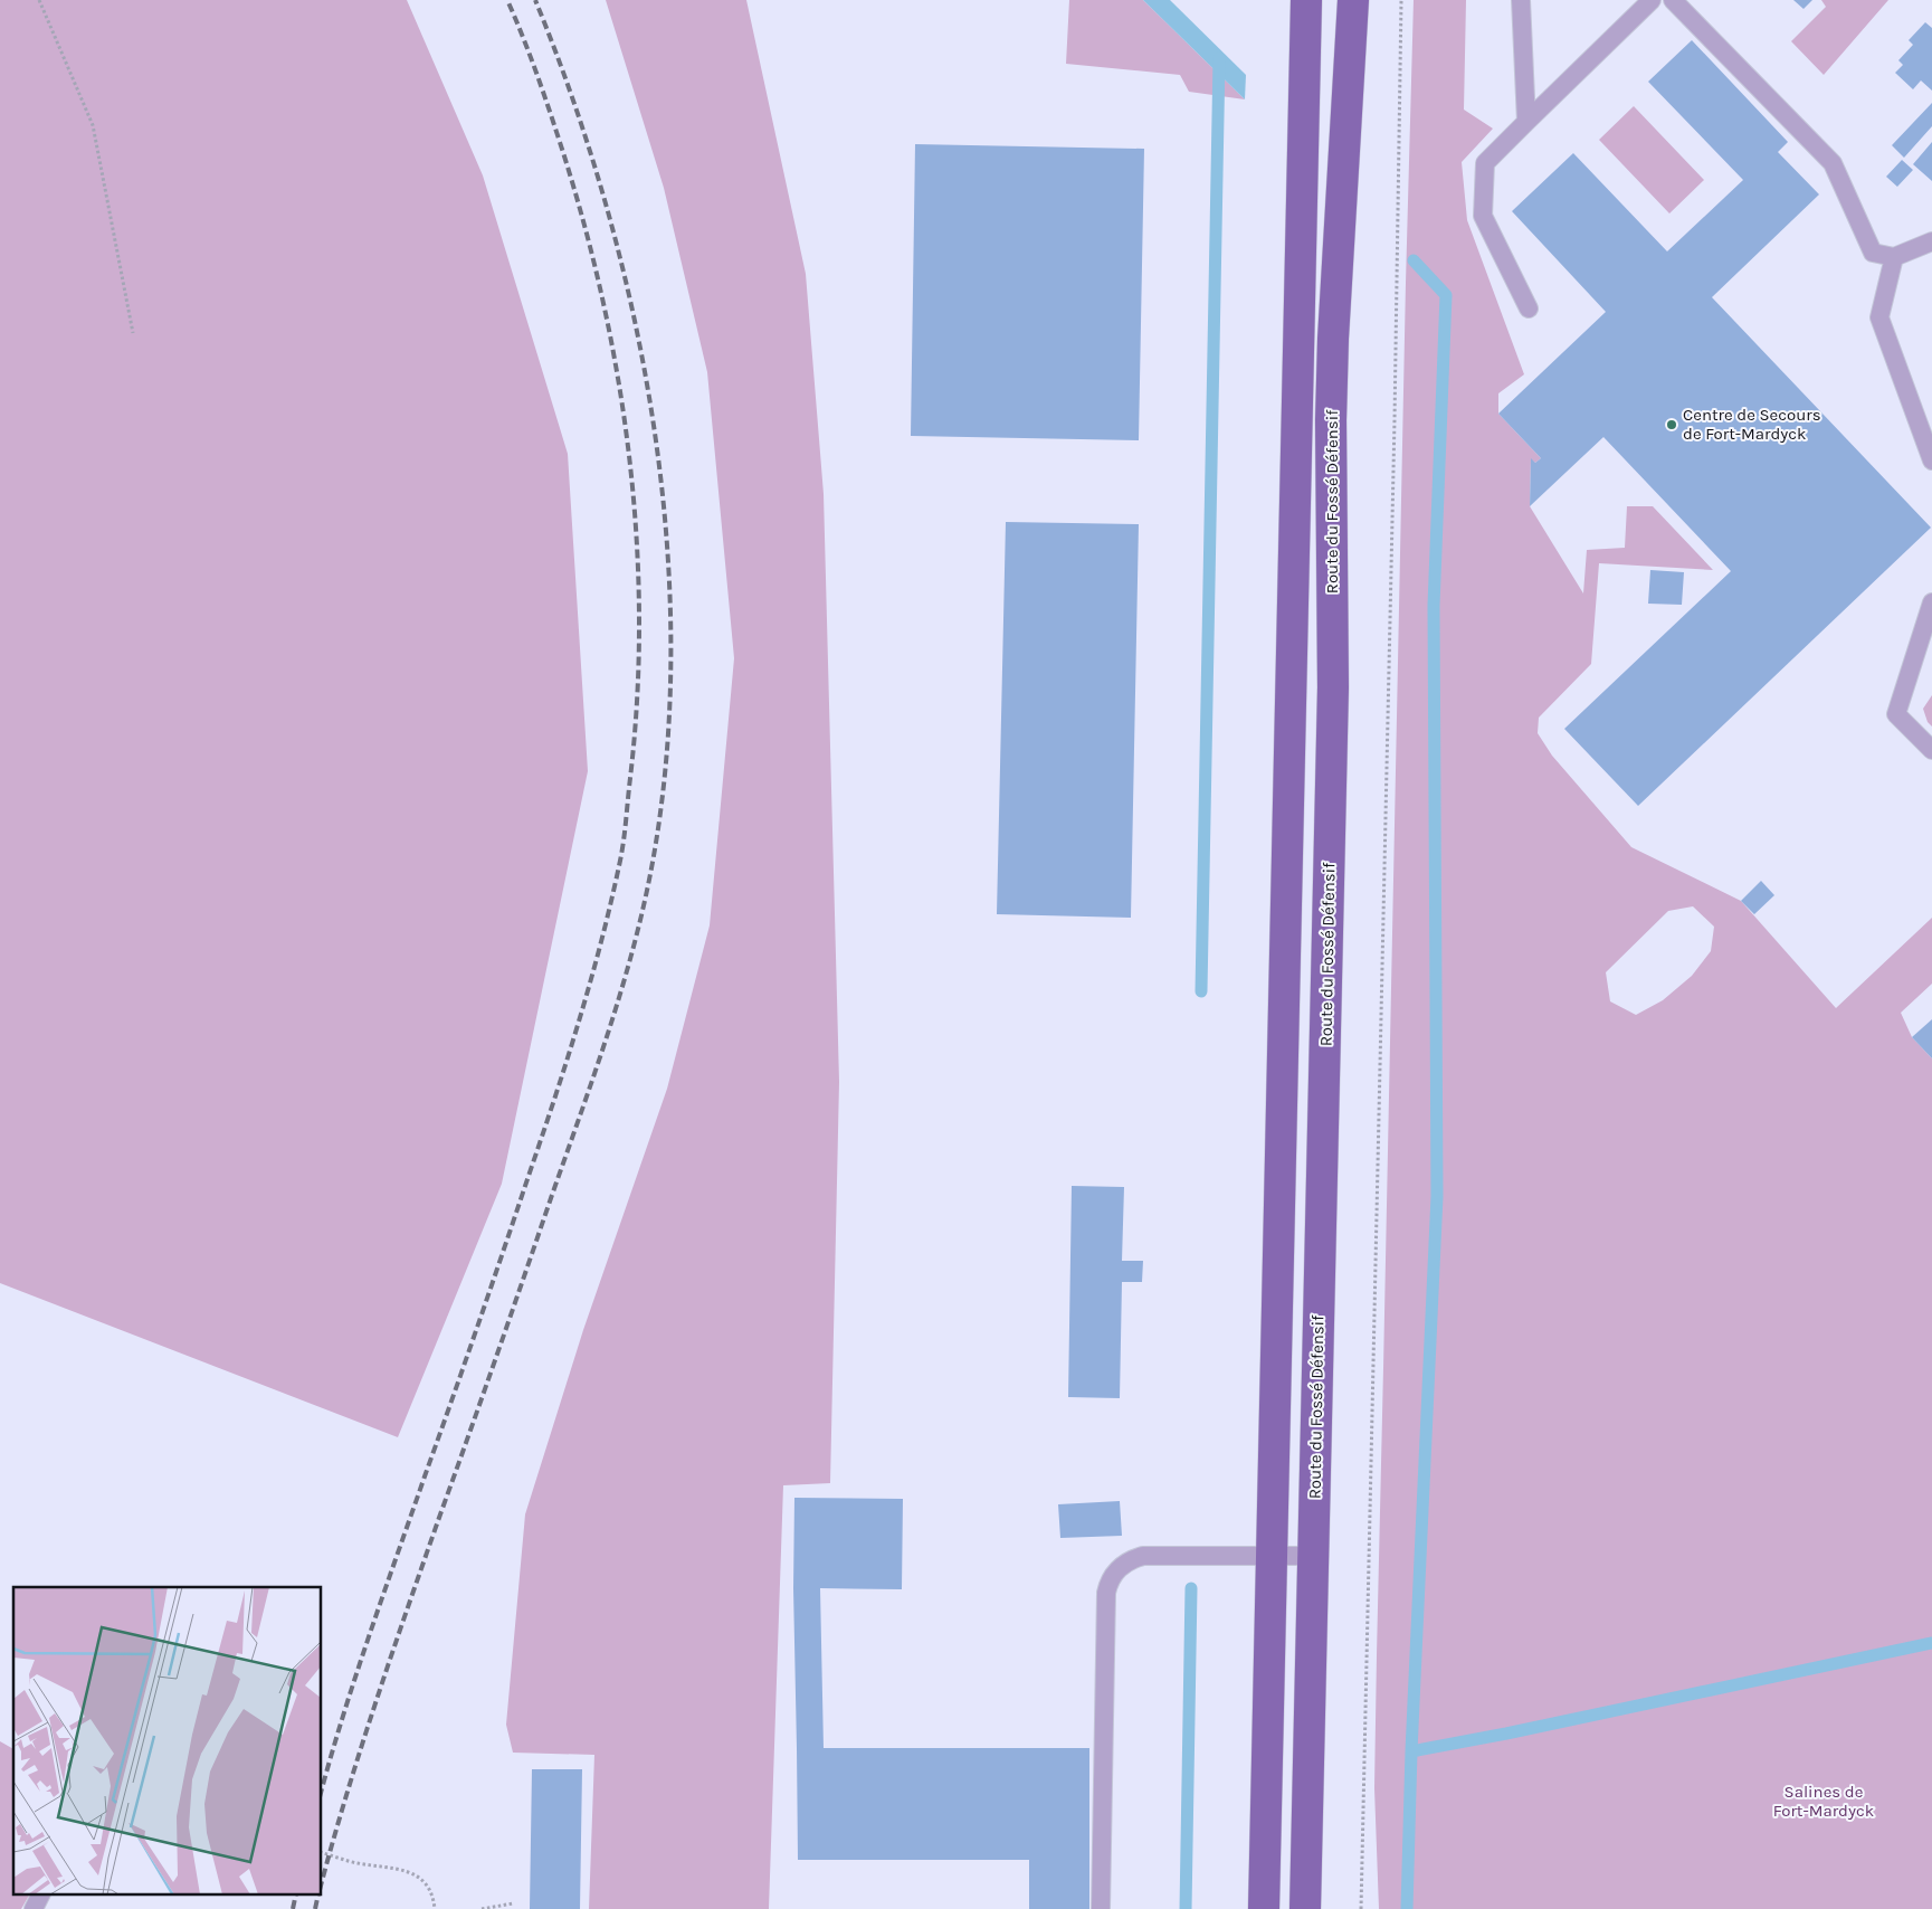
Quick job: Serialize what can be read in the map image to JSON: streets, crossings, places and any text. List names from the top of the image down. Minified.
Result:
{"streets":{"main road":["Route du Fossé Défensif"]},"parks":["Salines de Fort-Mardyck"],"places":["Centre de Secours de Fort-Mardyck"]}
